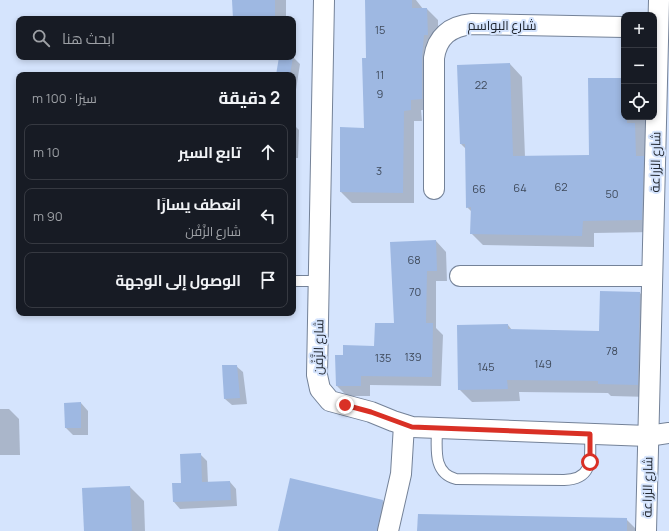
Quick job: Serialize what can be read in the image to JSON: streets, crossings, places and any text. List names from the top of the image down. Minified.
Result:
{"streets":{"street":["شارع البواسم","شارع الزراعة","شارع الزَّفْن"]},"crossings":[["شارع الزراعة","شارع الزَّفْن"]],"house_numbers":["15","11","22","9","3","62","64","66","50","68","70","78","139","135","149","145"],"page":{"map_buttons":["+","−"],"search":"ابحث هنا","heading":["2 دقيقة","سيرًا · 100 m"],"list":[["تابع السير","10 m"],["انعطف يسارًا","شارع الزَّفْن","90 m"],"الوصول إلى الوجهة"]}}
